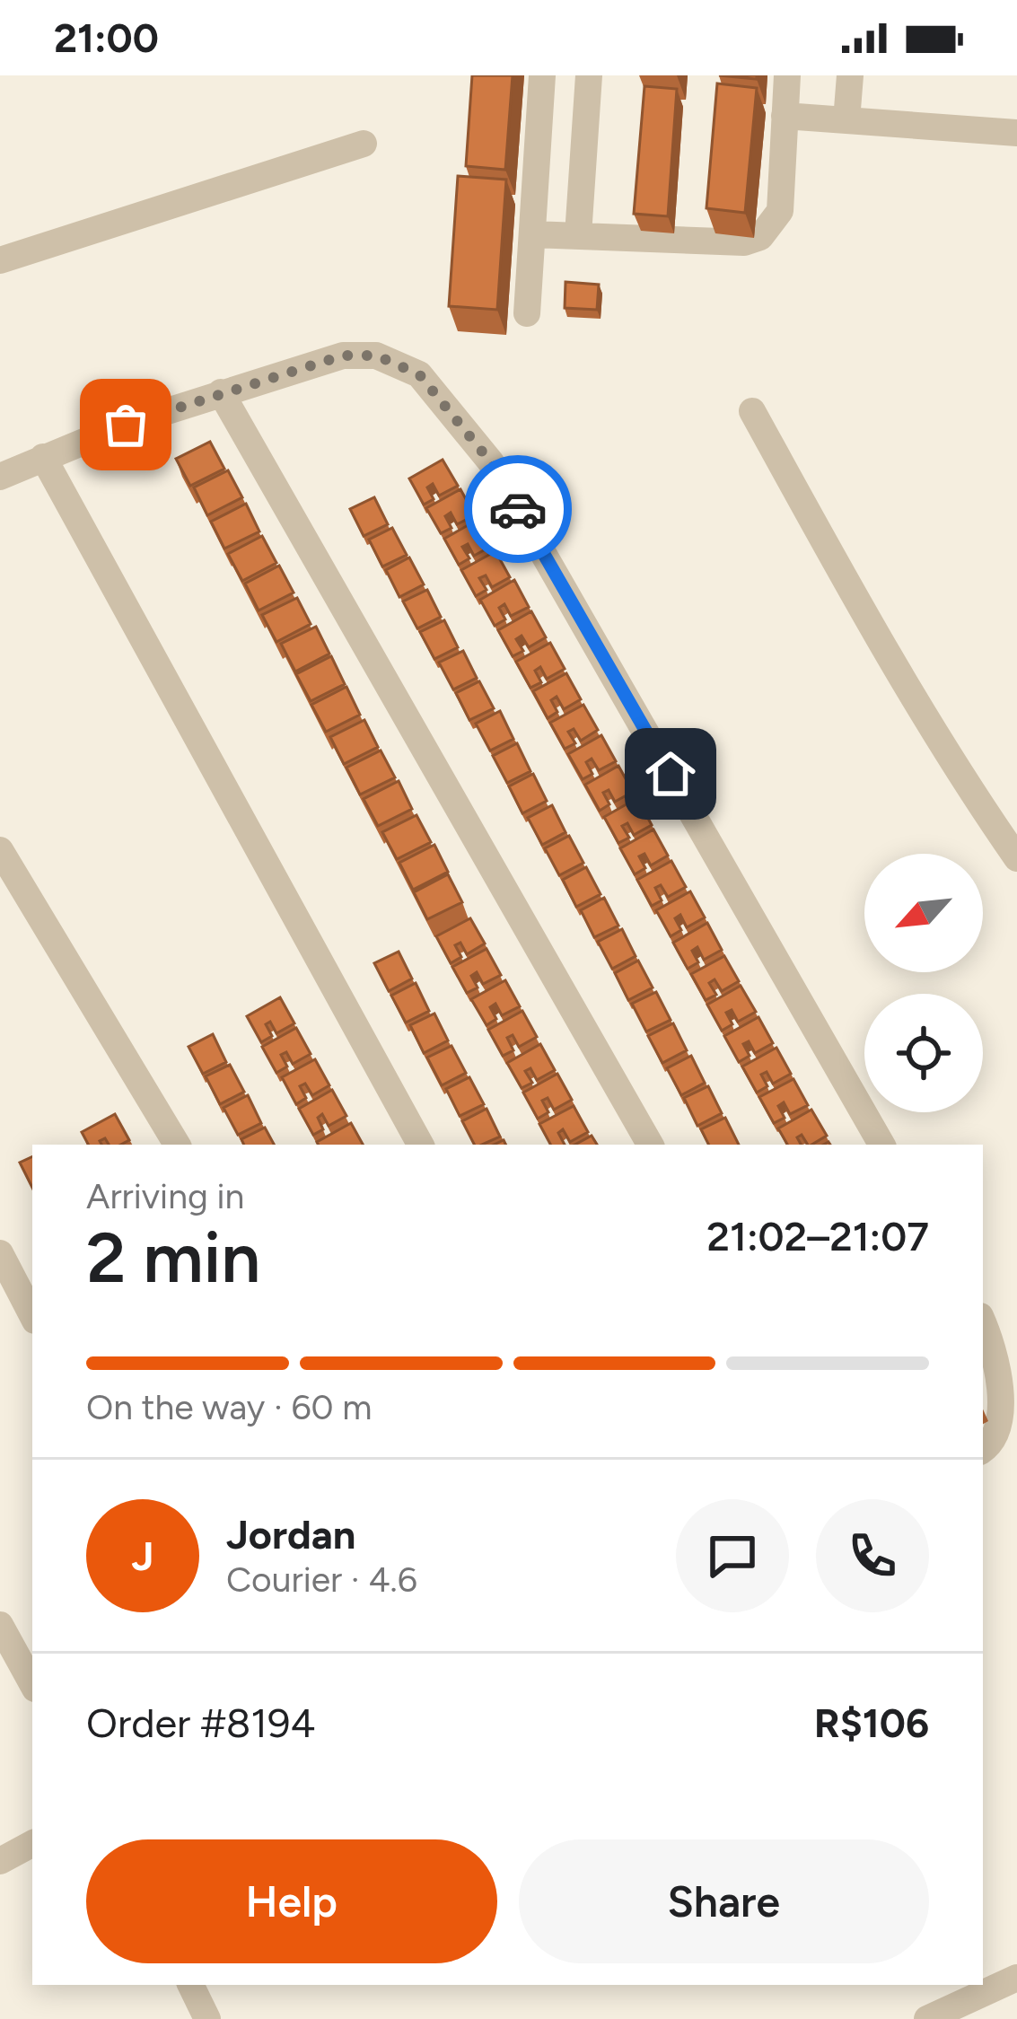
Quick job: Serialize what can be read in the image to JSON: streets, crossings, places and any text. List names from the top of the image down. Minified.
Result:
{"north":"bottom left","page":{"status":"21:00","heading":["2 min","Arriving in","21:02–21:07"],"panel":["Jordan","Courier · 4.6","Order #8194","R$106"],"bar":"On the way · 60 m","round":"J","buttons":["Help","Share"]}}
